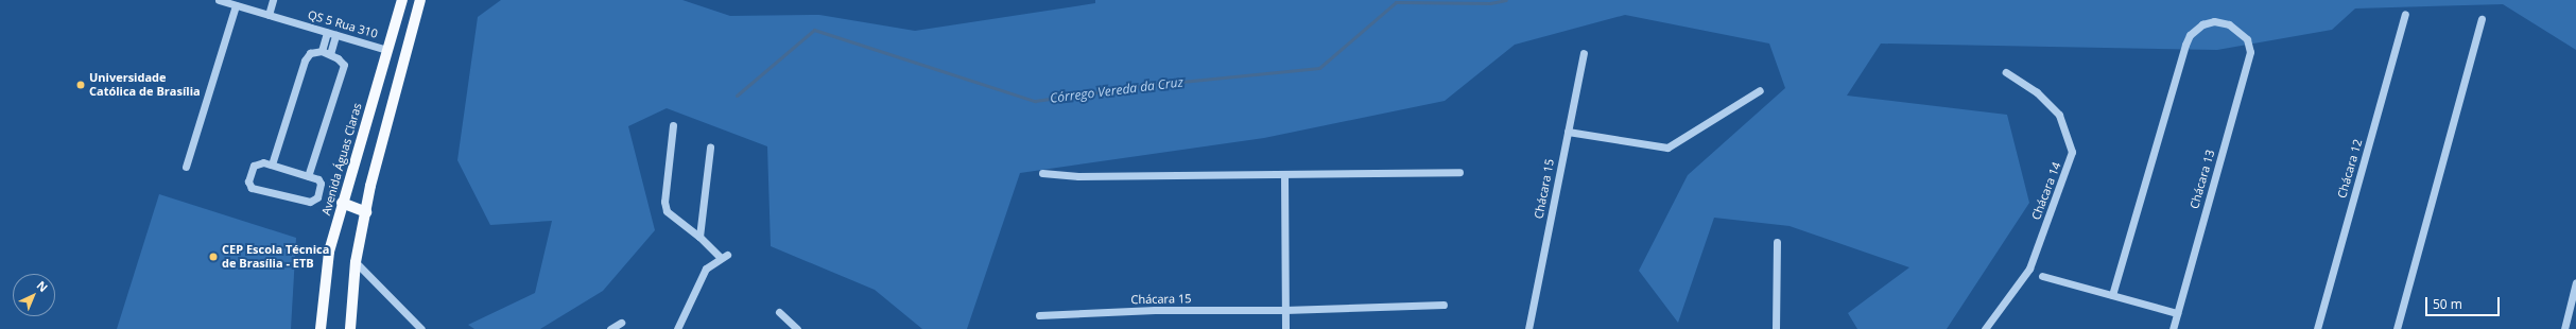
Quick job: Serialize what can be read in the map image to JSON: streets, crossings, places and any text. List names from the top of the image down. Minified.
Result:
{"streets":{"main road":["Avenida Águas Claras"],"street":["QS 5 Rua 310","Chácara 12","Chácara 13","Chácara 15","Chácara 14"]},"crossings":[["QS 5 Rua 310","Avenida Águas Claras"]],"water":["Córrego Vereda da Cruz"],"places":["Universidade Católica de Brasília","CEP Escola Técnica de Brasília - ETB"],"scale_bar":"50 m","north":"top right"}
